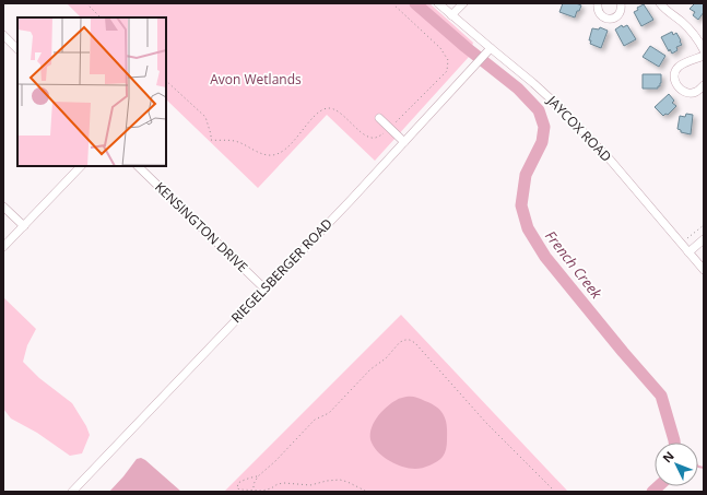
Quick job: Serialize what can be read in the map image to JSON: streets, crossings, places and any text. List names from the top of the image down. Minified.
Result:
{"streets":{"street":["JAYCOX ROAD","KENSINGTON DRIVE","RIEGELSBERGER ROAD"]},"crossings":[["JAYCOX ROAD","RIEGELSBERGER ROAD"],["KENSINGTON DRIVE","RIEGELSBERGER ROAD"]],"water":["French Creek"],"parks":["Avon Wetlands"],"north":"top left"}
